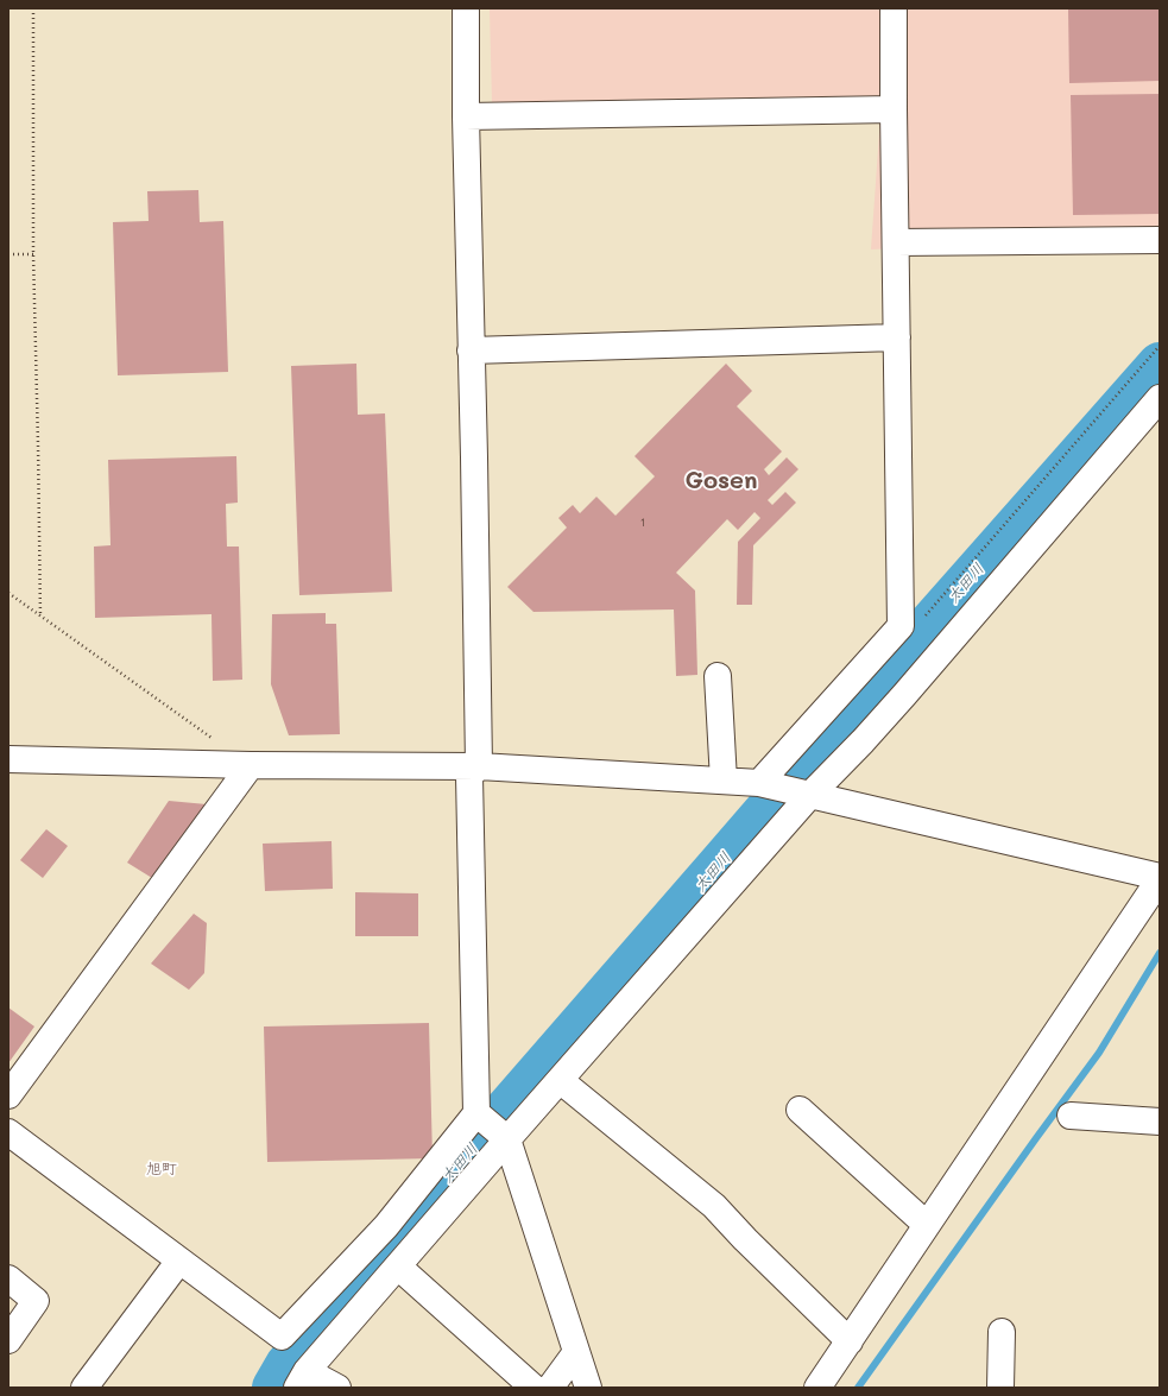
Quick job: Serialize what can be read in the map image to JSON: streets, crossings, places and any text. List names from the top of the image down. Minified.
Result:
{"districts":["Gosen","旭町"],"water":["太田川"],"house_numbers":["1"]}
